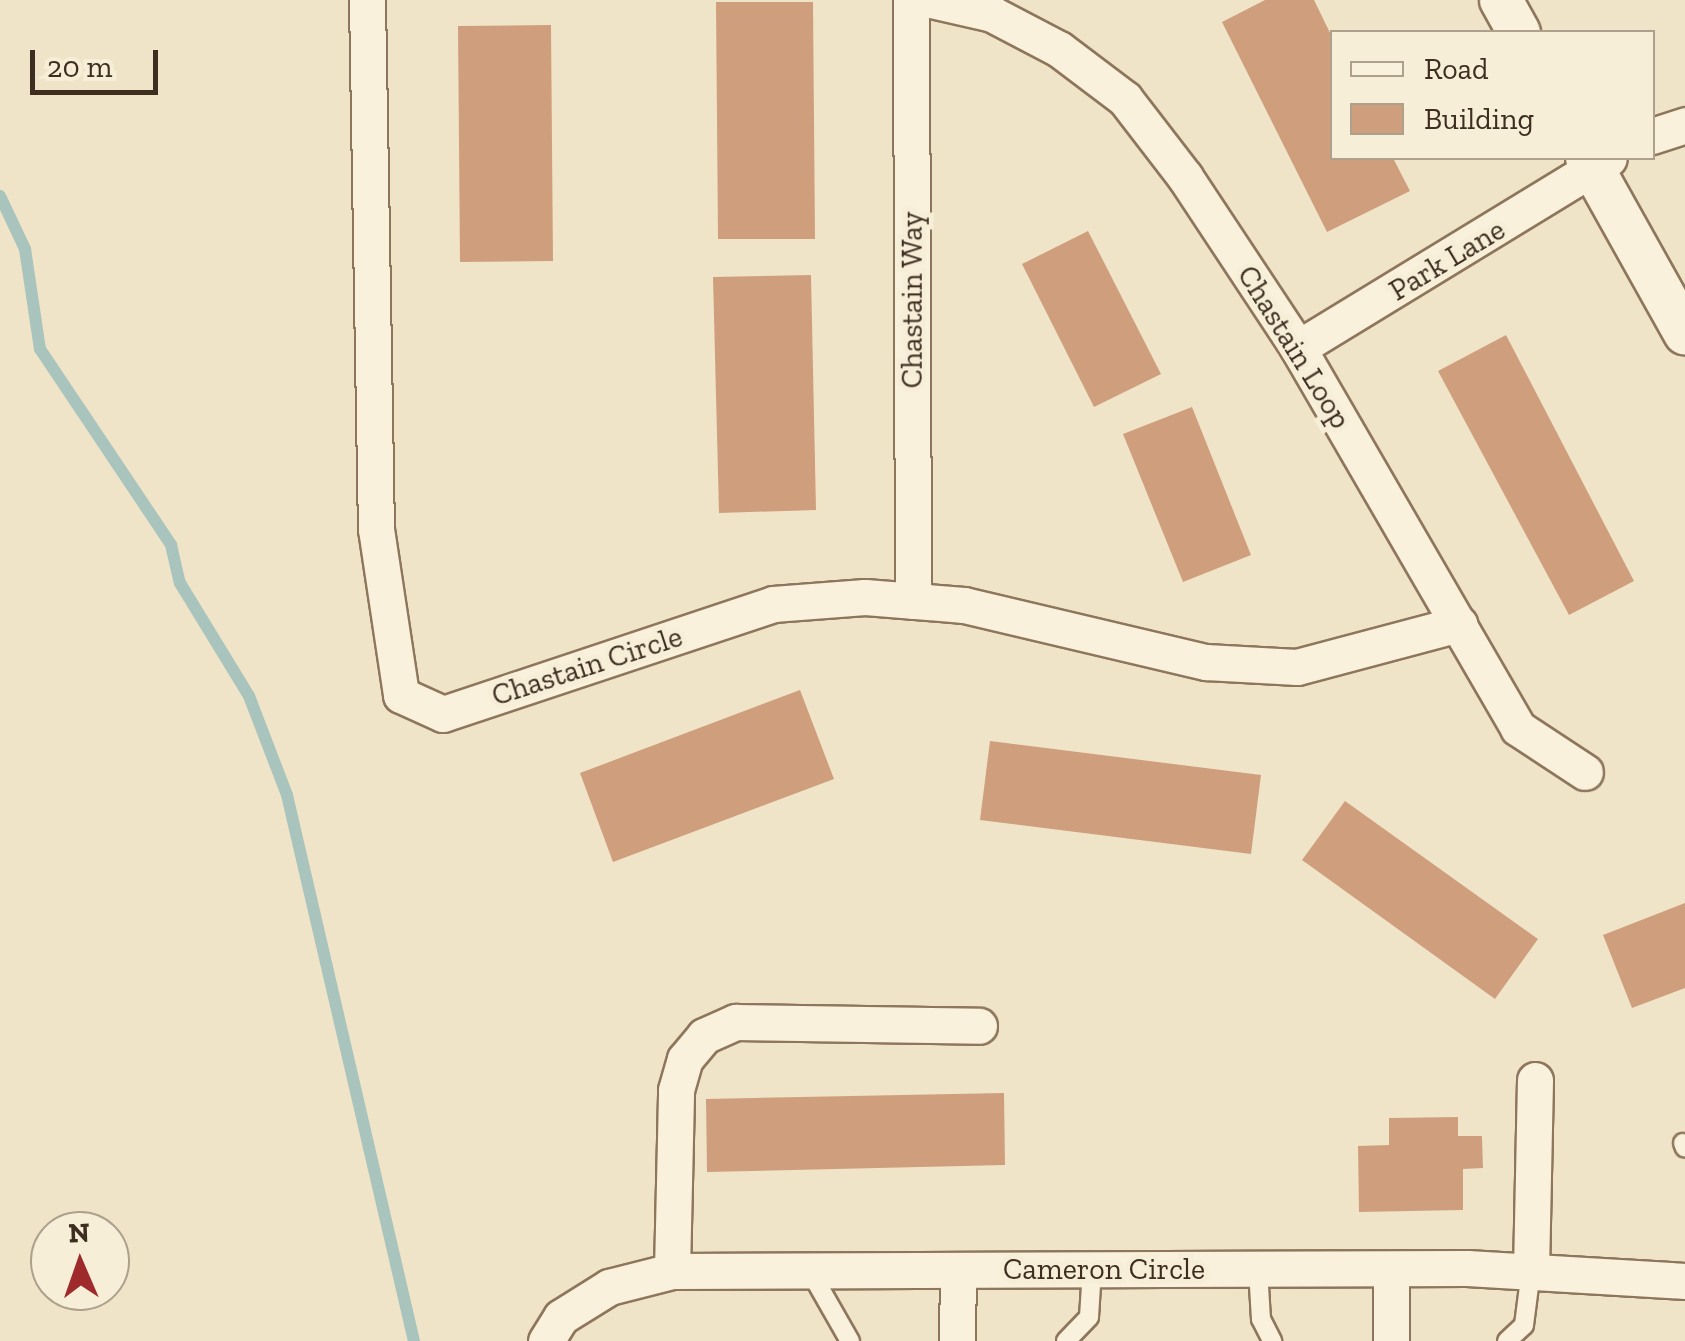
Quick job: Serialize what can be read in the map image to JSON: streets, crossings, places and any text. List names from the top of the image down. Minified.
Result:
{"streets":{"street":["Park Lane","Chastain Way","Chastain Loop","Chastain Circle","Cameron Circle"]},"crossings":[["Park Lane","Chastain Loop"],["Chastain Way","Chastain Circle"],["Chastain Loop","Chastain Circle"]],"legend":["Road","Building"],"scale_bar":"20 m","north":"top"}
